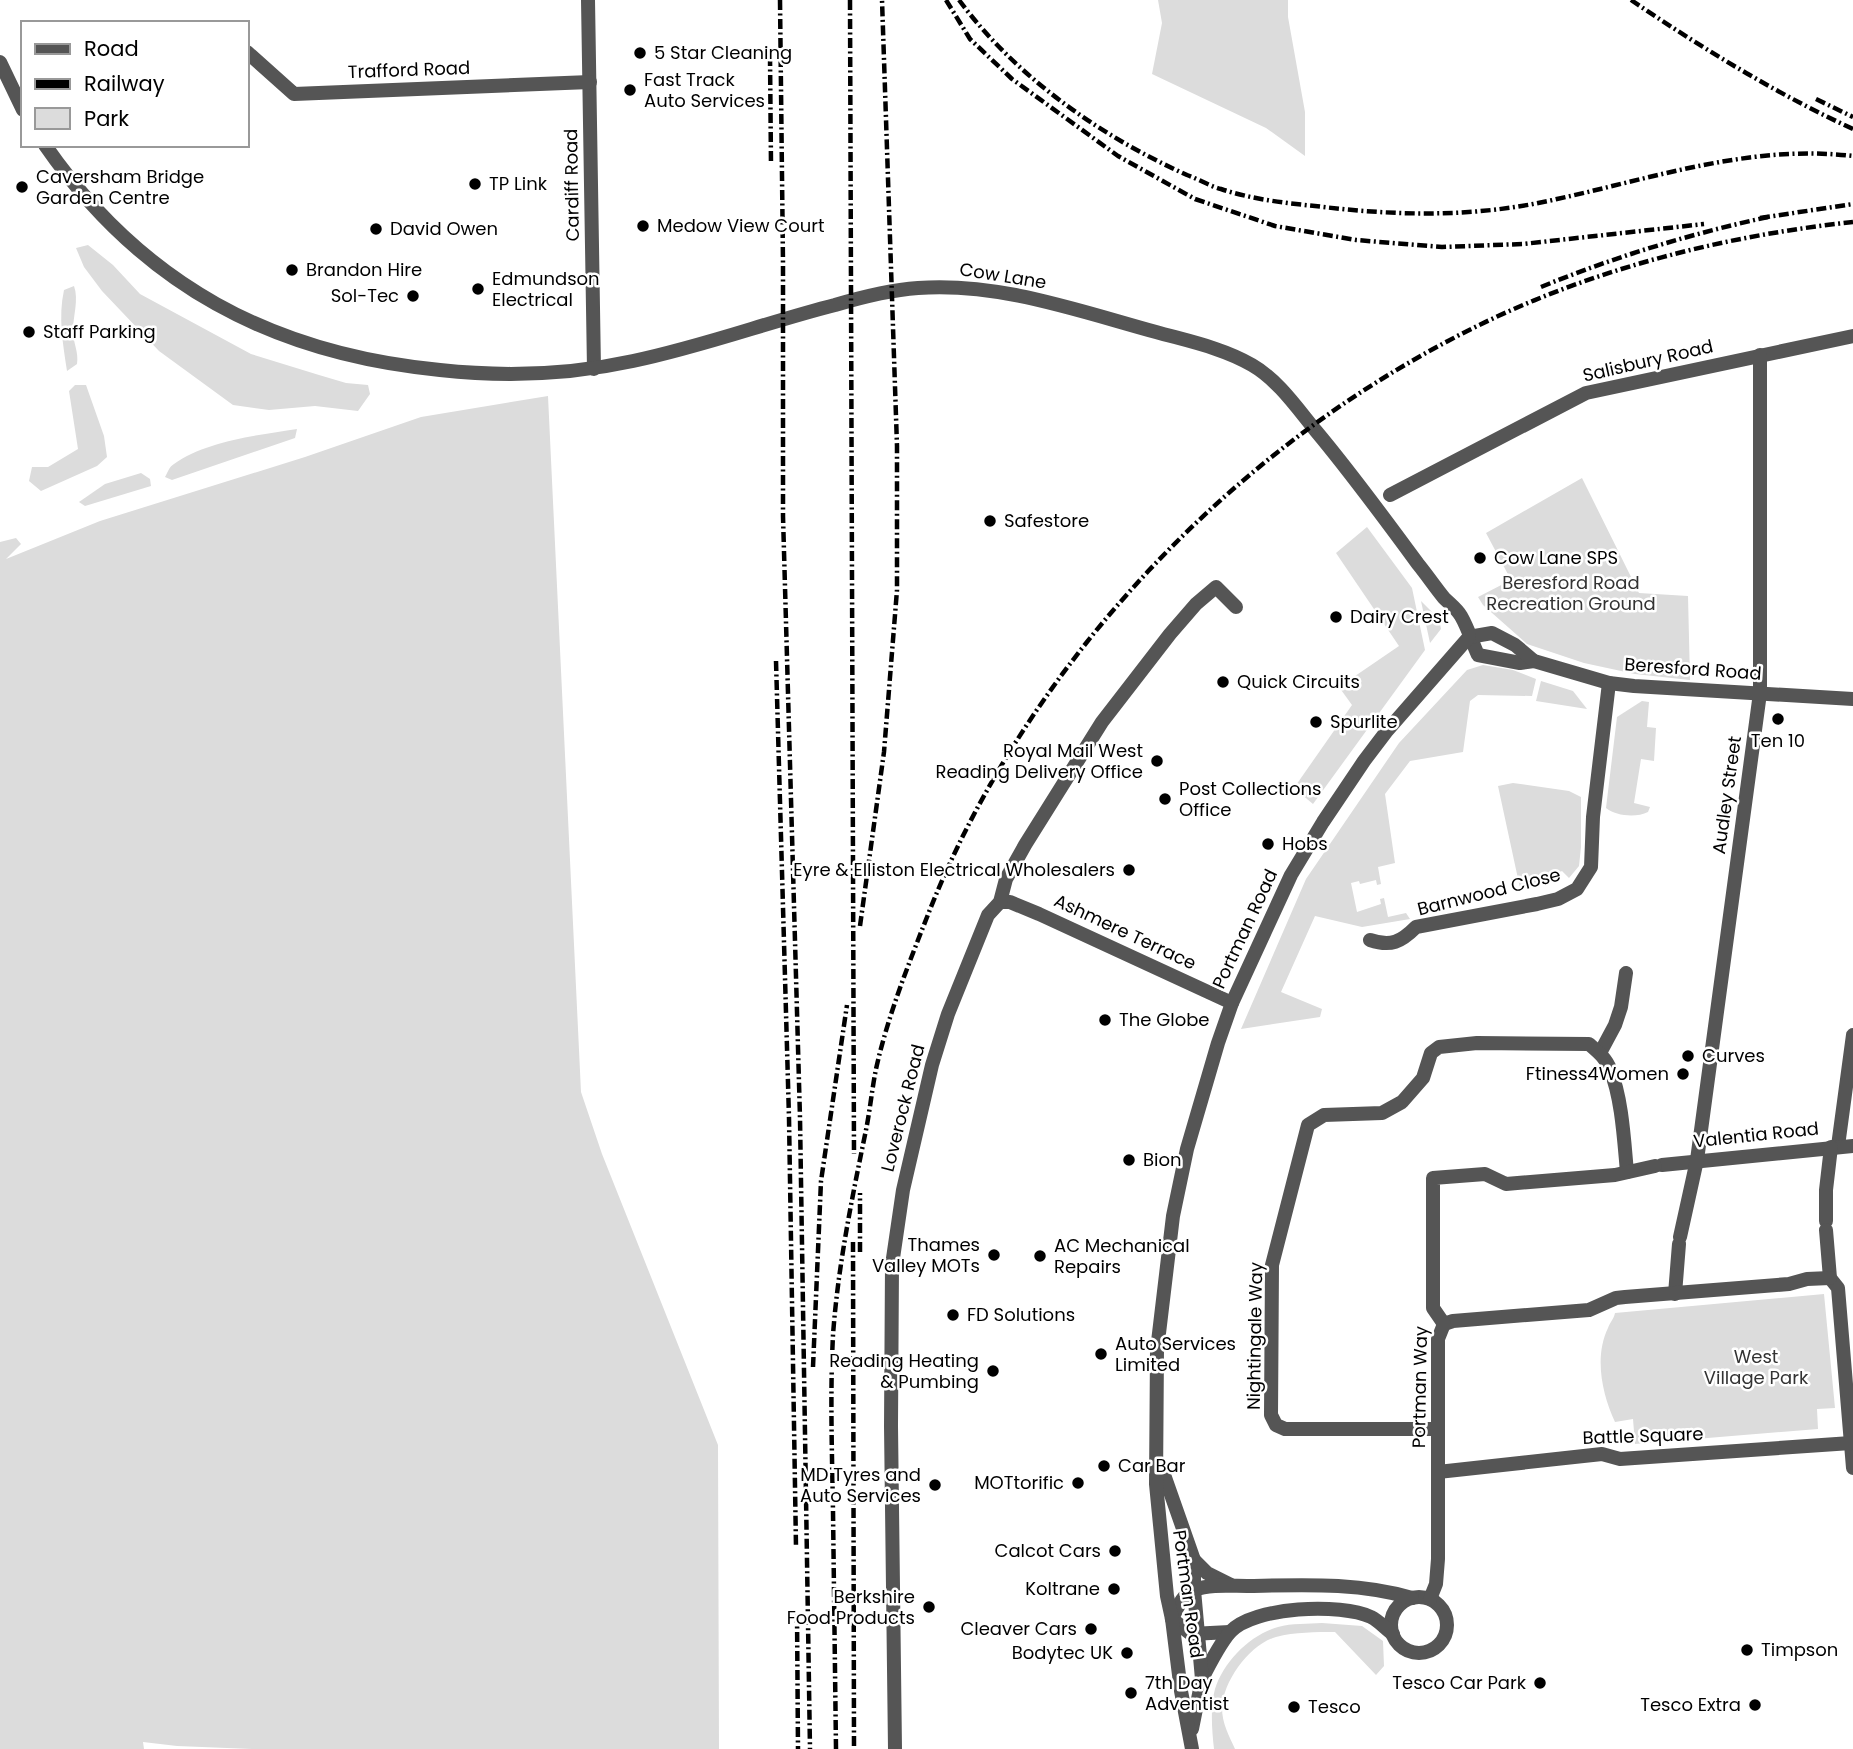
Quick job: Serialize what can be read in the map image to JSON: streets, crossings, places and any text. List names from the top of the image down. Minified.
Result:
{"streets":{"street":["Trafford Road","Cardiff Road","Cow Lane","Salisbury Road","Beresford Road","Audley Street","Barnwood Close","Portman Road","Ashmere Terrace","Loverock Road","Valentia Road","Nightingale Way","Portman Way","Battle Square"]},"crossings":[["Trafford Road","Cardiff Road"],["Cardiff Road","Cow Lane"],["Cow Lane","Beresford Road"],["Cow Lane","Portman Road"],["Salisbury Road","Audley Street"],["Beresford Road","Audley Street"],["Beresford Road","Barnwood Close"],["Beresford Road","Portman Road"],["Audley Street","Valentia Road"],["Portman Road","Ashmere Terrace"],["Ashmere Terrace","Loverock Road"],["Valentia Road","Portman Way"],["Nightingale Way","Portman Way"],["Portman Way","Battle Square"]],"parks":["Beresford Road Recreation Ground","West Village Park"],"places":["5 Star Cleaning","Fast Track Auto Services","TP Link","Caversham Bridge Garden Centre","Medow View Court","David Owen","Brandon Hire","Edmundson Electrical","Sol-Tec","Staff Parking","Safestore","Cow Lane SPS","Dairy Crest","Quick Circuits","Ten 10","Spurlite","Royal Mail West Reading Delivery Office","Post Collections Office","Hobs","Eyre & Elliston Electrical Wholesalers","The Globe","Curves","Ftiness4Women","Bion","Thames Valley MOTs","AC Mechanical Repairs","FD Solutions","Auto Services Limited","Reading Heating & Pumbing","Car Bar","MOTtorific","MD Tyres and Auto Services","Calcot Cars","Koltrane","Berkshire Food Products","Cleaver Cars","Timpson","Bodytec UK","Tesco Car Park","7th Day Adventist","Tesco Extra","Tesco"],"legend":["Road","Railway","Park"]}
